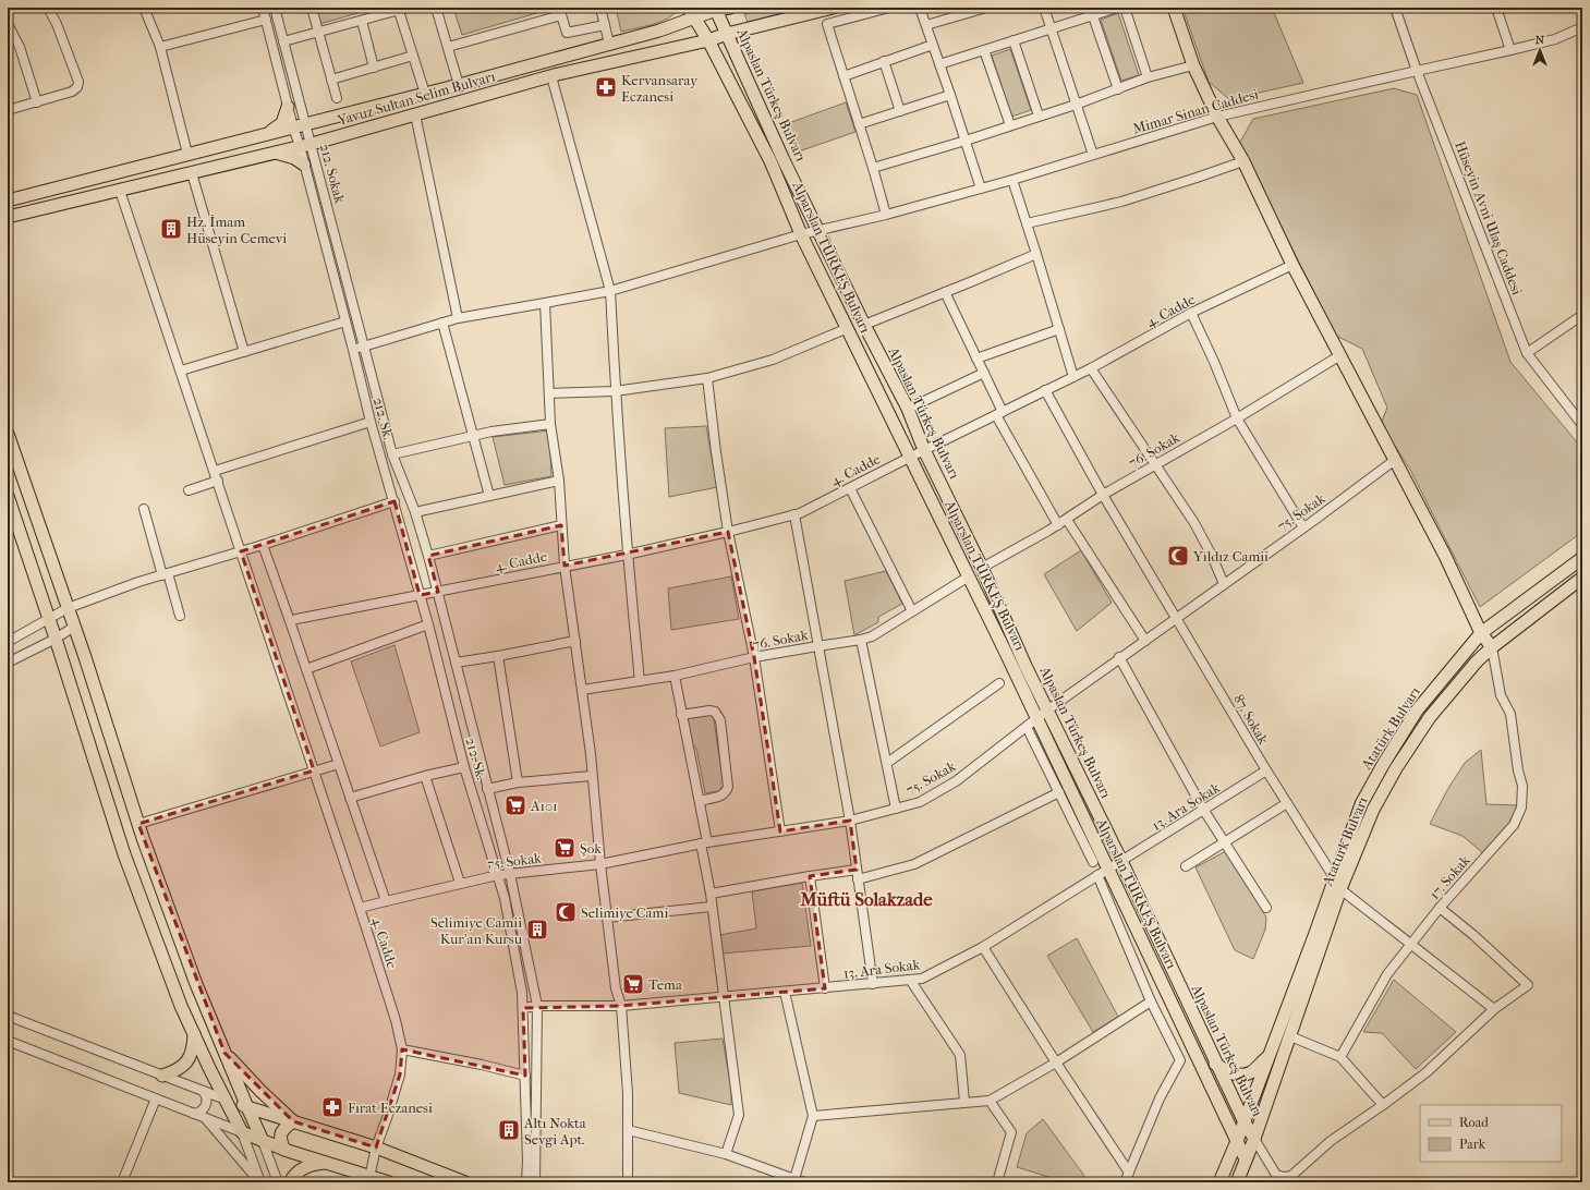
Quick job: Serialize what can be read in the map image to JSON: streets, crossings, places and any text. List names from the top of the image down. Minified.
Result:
{"streets":{"main road":["Alpaslan Türkeş Bulvarı","Yavuz Sultan Selim Bulvarı","Alparslan TÜRKEŞ Bulvarı","Atatürk Bulvarı","Ataturk Bulvarı"],"street":["Mimar Sinan Caddesi","212. Sokak","Hüseyin Avni Ulaş Caddesi","4. Cadde","212. Sk.","76. Sokak","75. Sokak","87. Sokak","13. Ara Sokak","17. Sokak"]},"crossings":[["Alpaslan Türkeş Bulvarı","Yavuz Sultan Selim Bulvarı"],["Alpaslan Türkeş Bulvarı","Mimar Sinan Caddesi"],["Alpaslan Türkeş Bulvarı","4. Cadde"],["Alpaslan Türkeş Bulvarı","76. Sokak"],["Alpaslan Türkeş Bulvarı","75. Sokak"],["Alpaslan Türkeş Bulvarı","Atatürk Bulvarı"],["Alpaslan Türkeş Bulvarı","13. Ara Sokak"],["Alpaslan Türkeş Bulvarı","Ataturk Bulvarı"],["Yavuz Sultan Selim Bulvarı","212. Sokak"],["Yavuz Sultan Selim Bulvarı","Alparslan TÜRKEŞ Bulvarı"],["Yavuz Sultan Selim Bulvarı","212. Sk."],["Mimar Sinan Caddesi","212. Sokak"],["Mimar Sinan Caddesi","Hüseyin Avni Ulaş Caddesi"],["Mimar Sinan Caddesi","Alparslan TÜRKEŞ Bulvarı"],["Mimar Sinan Caddesi","212. Sk."],["212. Sokak","4. Cadde"],["212. Sokak","212. Sk."],["212. Sokak","75. Sokak"],["212. Sokak","13. Ara Sokak"],["Alparslan TÜRKEŞ Bulvarı","4. Cadde"],["Alparslan TÜRKEŞ Bulvarı","76. Sokak"],["Alparslan TÜRKEŞ Bulvarı","75. Sokak"],["Alparslan TÜRKEŞ Bulvarı","Atatürk Bulvarı"],["Alparslan TÜRKEŞ Bulvarı","13. Ara Sokak"],["Alparslan TÜRKEŞ Bulvarı","Ataturk Bulvarı"],["4. Cadde","212. Sk."],["4. Cadde","75. Sokak"],["4. Cadde","87. Sokak"],["212. Sk.","75. Sokak"],["212. Sk.","13. Ara Sokak"],["76. Sokak","87. Sokak"],["75. Sokak","87. Sokak"],["87. Sokak","Atatürk Bulvarı"],["87. Sokak","13. Ara Sokak"],["87. Sokak","Ataturk Bulvarı"],["87. Sokak","17. Sokak"],["Ataturk Bulvarı","17. Sokak"]],"districts":["Müftü Solakzade"],"places":{"pharmacy":["Kervansaray Eczanesi","Fırat Eczanesi"],"building":["Hz. İmam Hüseyin Cemevi","Selimiye Camii Kur'an Kursu","Altı Nokta Sevgi Apt."],"mosque":["Yıldız Camii","Selimiye Cami"],"supermarket":["A101","Şok","Tema"]},"legend":["Road","Park"],"north":"top"}
